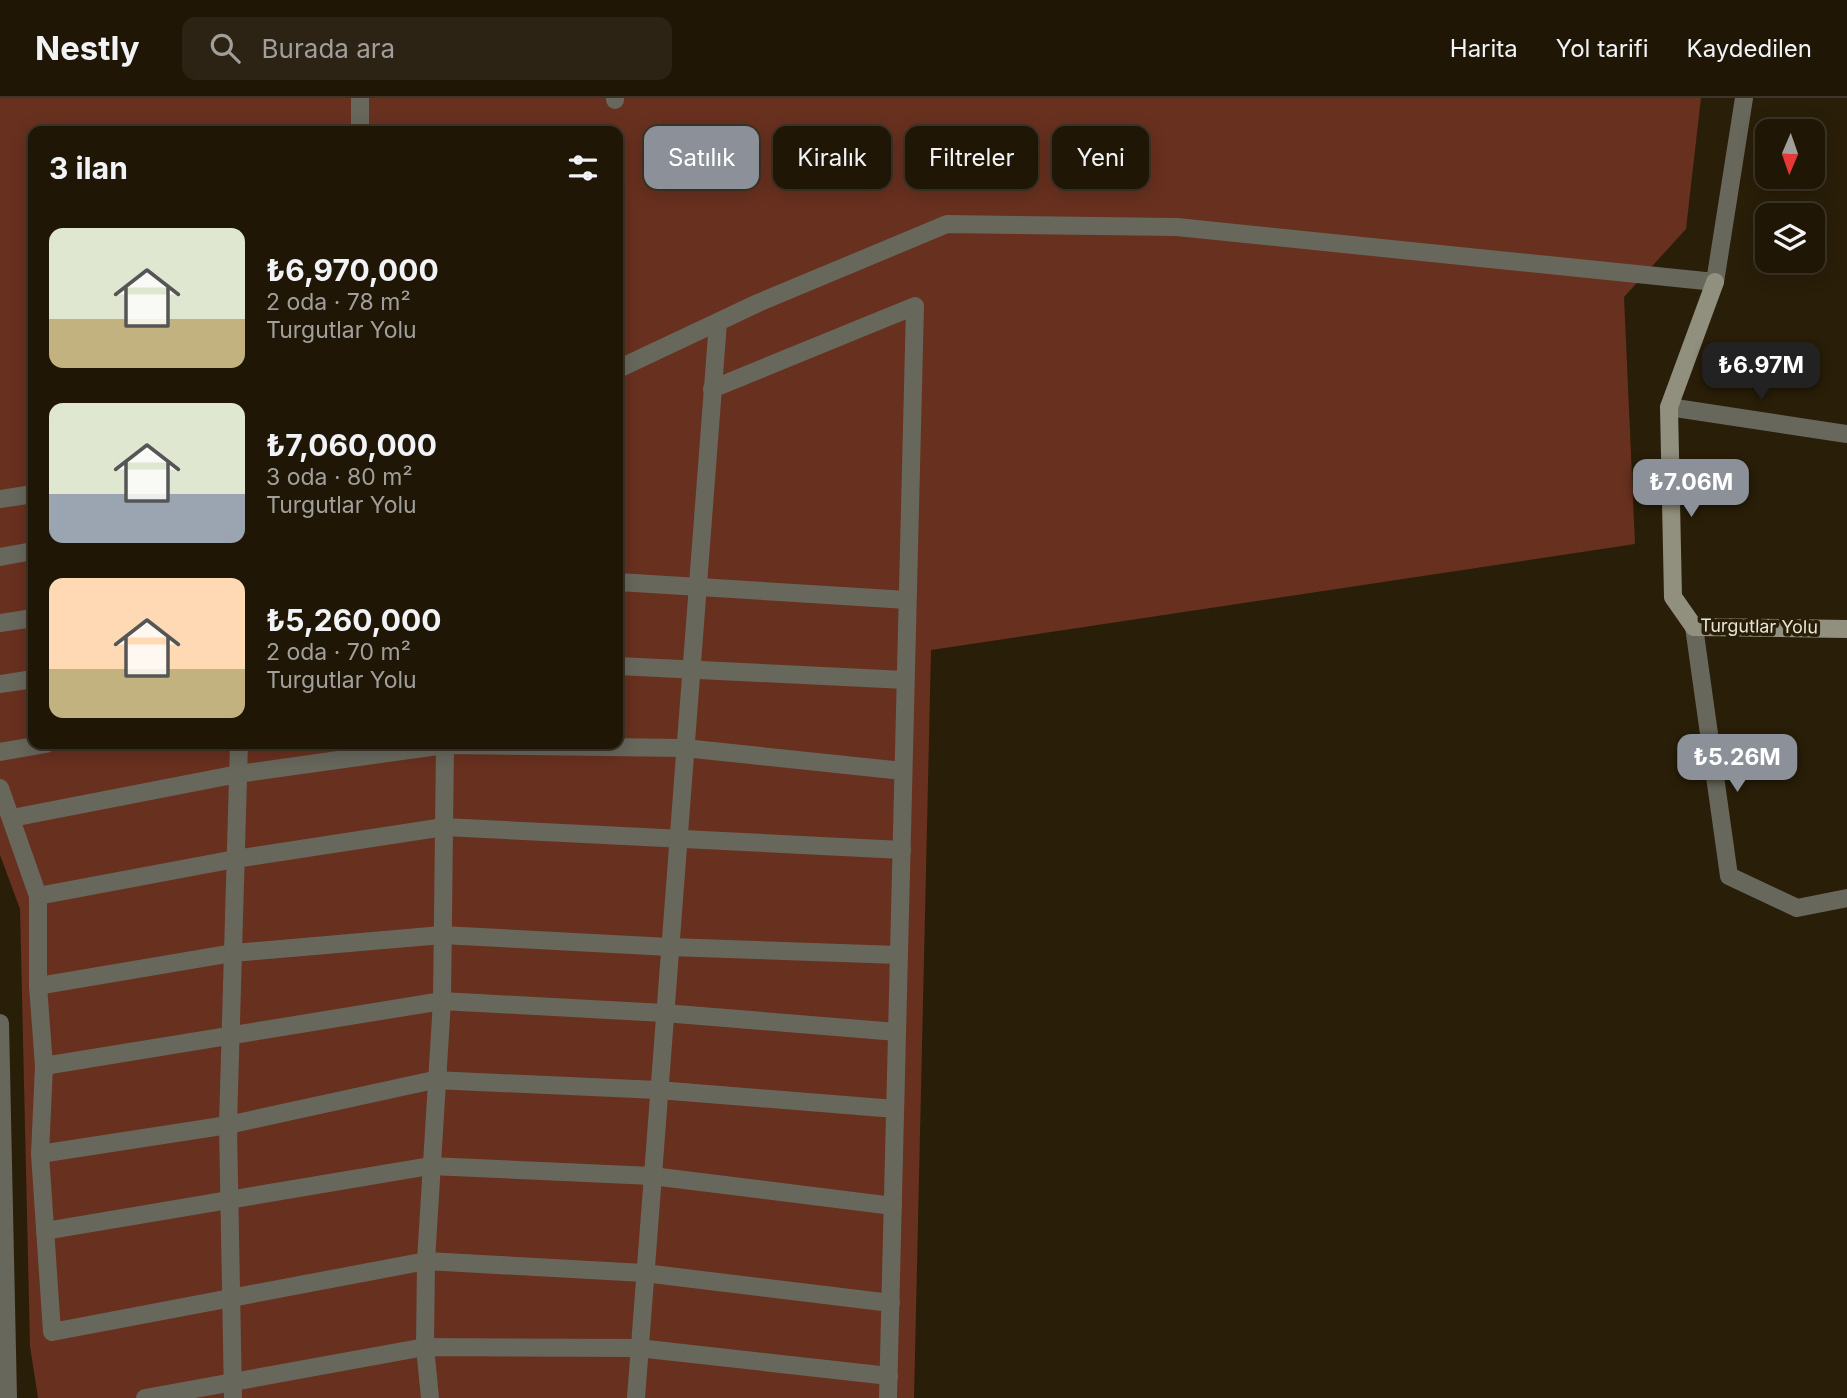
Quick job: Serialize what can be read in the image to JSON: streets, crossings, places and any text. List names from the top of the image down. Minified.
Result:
{"streets":{"main road":["Turgutlar Yolu"]},"north":"bottom","page":{"header":"Nestly","search":"Burada ara","nav":["Harita","Yol tarifi","Kaydedilen"],"chip":["Satılık","Kiralık","Filtreler","Yeni"],"heading":"3 ilan","list":[{"name":"₺6,970,000","note":"2 oda · 78 m² · Turgutlar Yolu"},{"name":"₺7,060,000","note":"3 oda · 80 m² · Turgutlar Yolu"},{"name":"₺5,260,000","note":"2 oda · 70 m² · Turgutlar Yolu"}],"price":["₺6.97M","₺7.06M","₺5.26M"]}}
